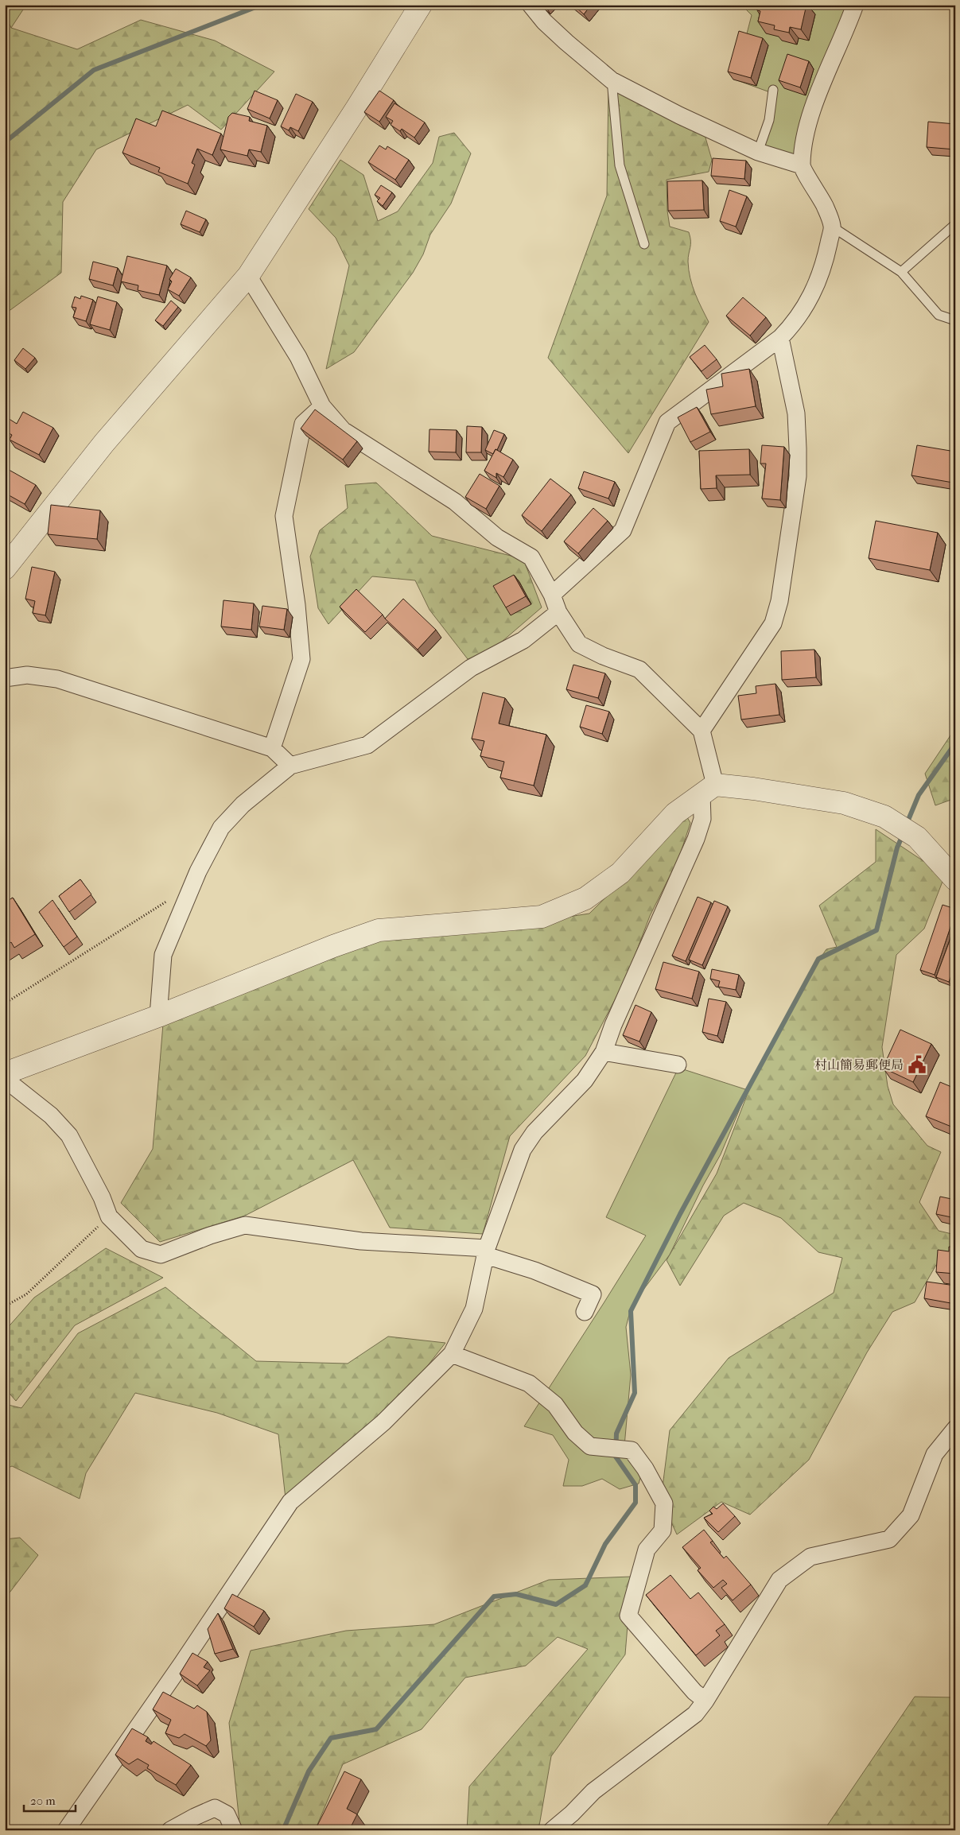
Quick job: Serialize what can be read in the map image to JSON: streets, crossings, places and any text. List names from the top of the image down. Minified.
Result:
{"places":{"public building":["村山簡易郵便局"]},"scale_bar":"20 m"}
